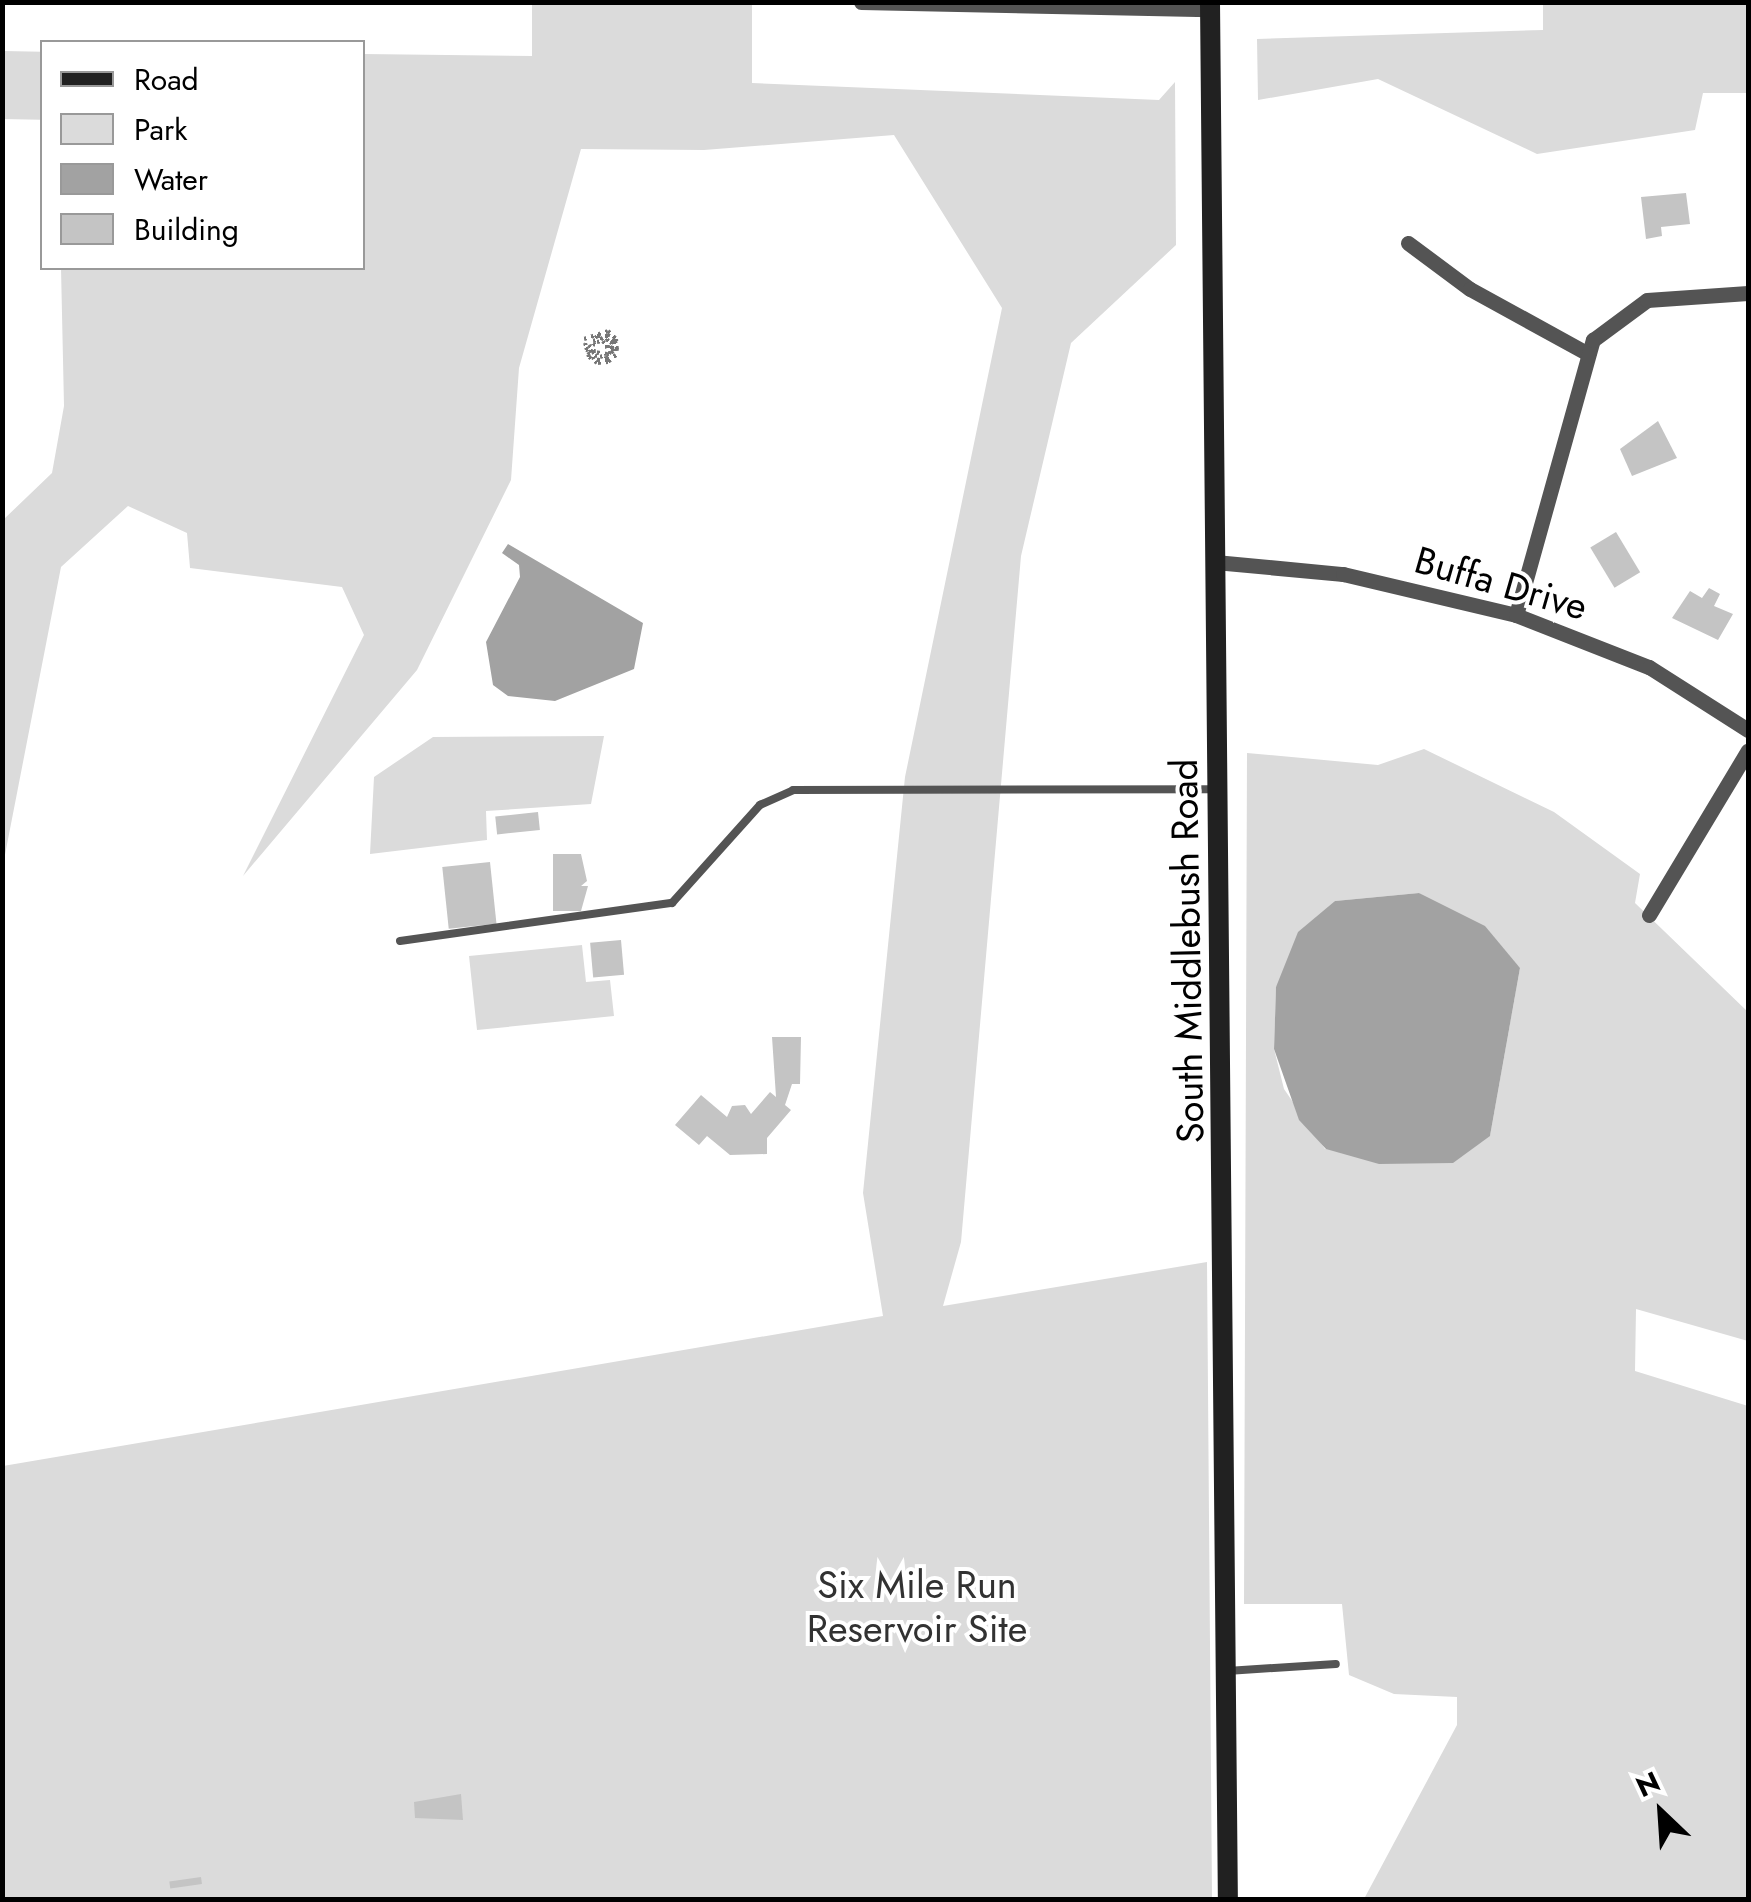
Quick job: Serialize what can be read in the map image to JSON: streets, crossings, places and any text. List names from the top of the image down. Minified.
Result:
{"streets":{"street":["Buffa Drive","South Middlebush Road"]},"crossings":[["Buffa Drive","South Middlebush Road"]],"parks":["Six Mile Run Reservoir Site"],"legend":["Road","Park","Water","Building"],"north":"top left"}
